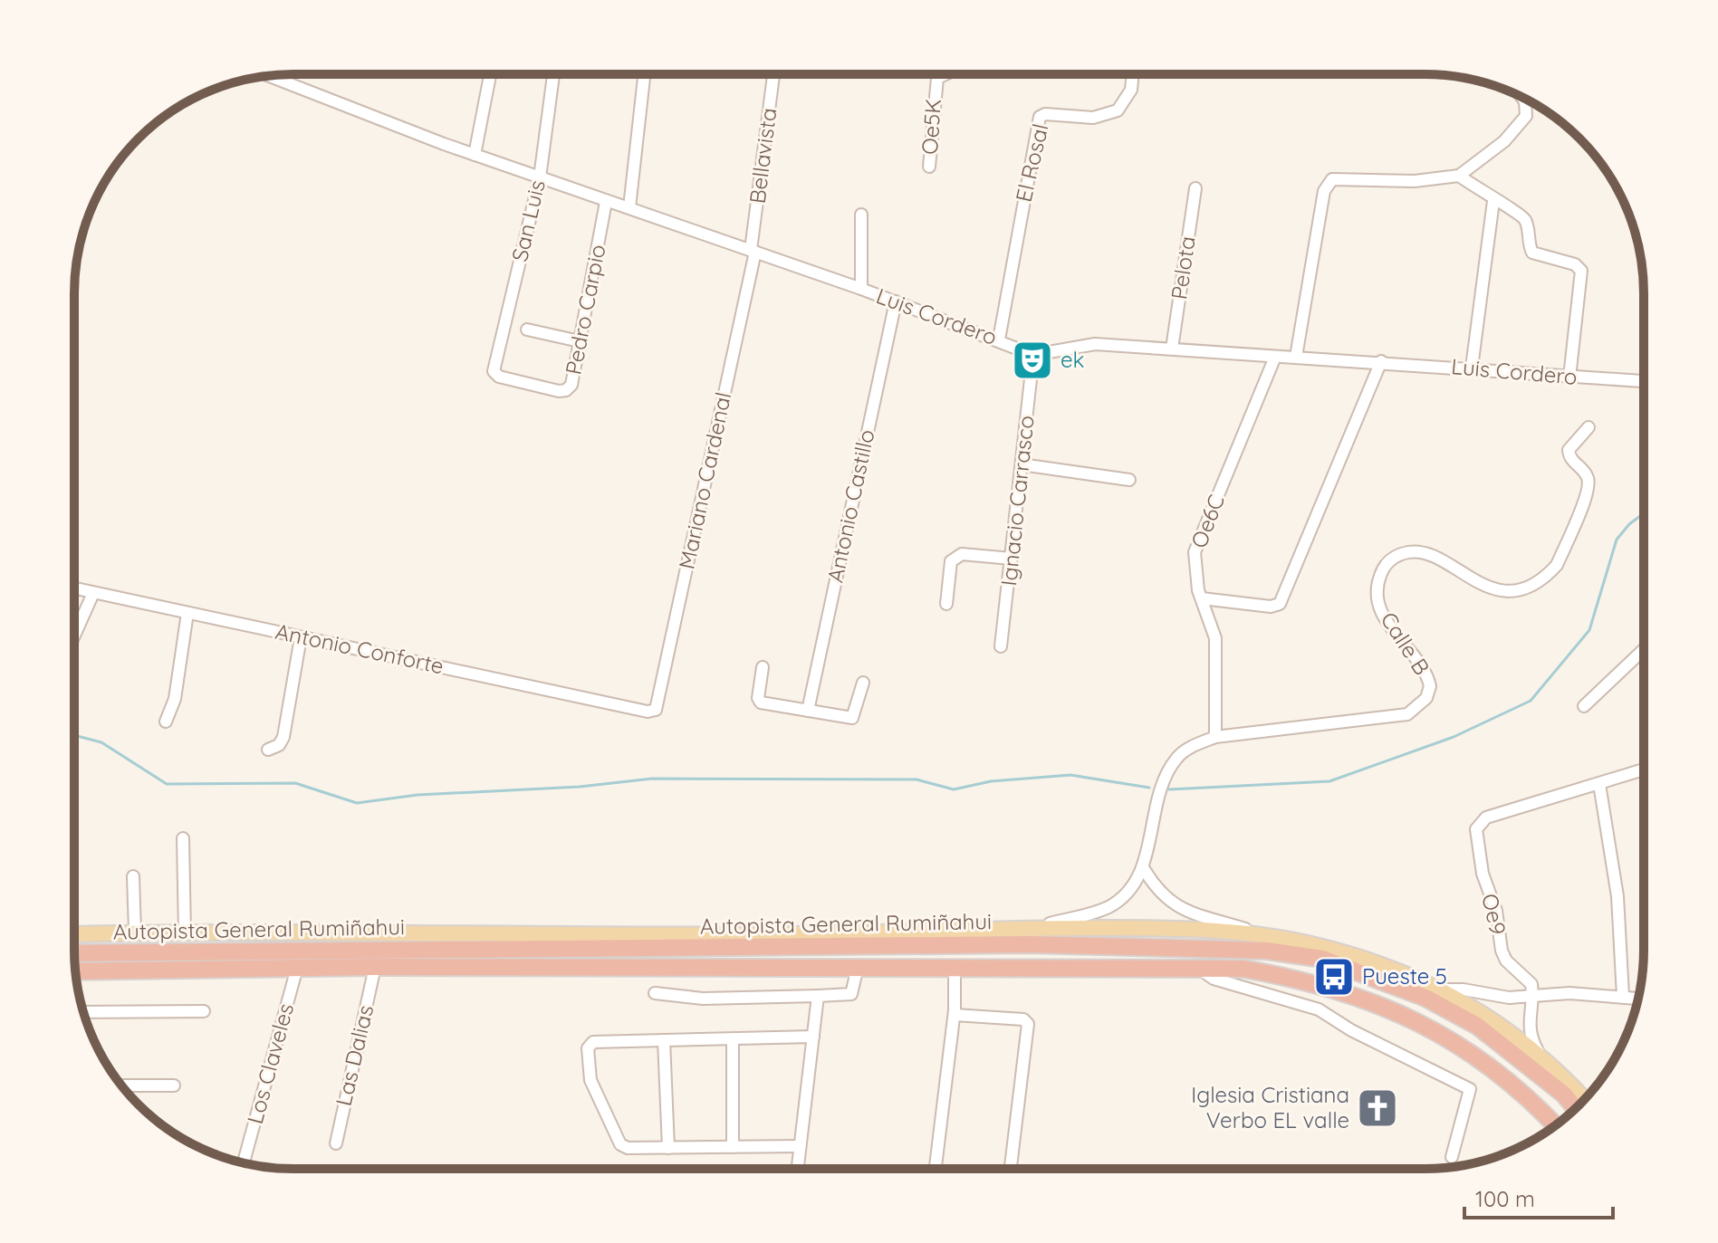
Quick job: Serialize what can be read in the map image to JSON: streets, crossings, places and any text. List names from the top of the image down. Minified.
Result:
{"streets":{"highway":["Autopista General Rumiñahui"],"street":["Oe5K","Bellavista","El Rosal","San Luis","Pelota","Pedro Carpio","Luis Cordero","Mariano Cardenal","Ignacio Carrasco","Antonio Castillo","Oe6C","Calle B","Antonio Conforte","Oe9","Las Dalias","Los Claveles"]},"crossings":[["Bellavista","Luis Cordero"],["Bellavista","Mariano Cardenal"],["El Rosal","Luis Cordero"],["San Luis","Pedro Carpio"],["San Luis","Luis Cordero"],["Pelota","Luis Cordero"],["Pedro Carpio","Luis Cordero"],["Luis Cordero","Mariano Cardenal"],["Luis Cordero","Ignacio Carrasco"],["Luis Cordero","Antonio Castillo"],["Luis Cordero","Oe6C"],["Mariano Cardenal","Antonio Conforte"],["Oe6C","Calle B"],["Autopista General Rumiñahui","Las Dalias"],["Autopista General Rumiñahui","Los Claveles"]],"places":{"theatre":["ek"],"bus stop":["Pueste 5"],"church":["Iglesia Cristiana Verbo EL valle"]},"scale_bar":"100 m"}
